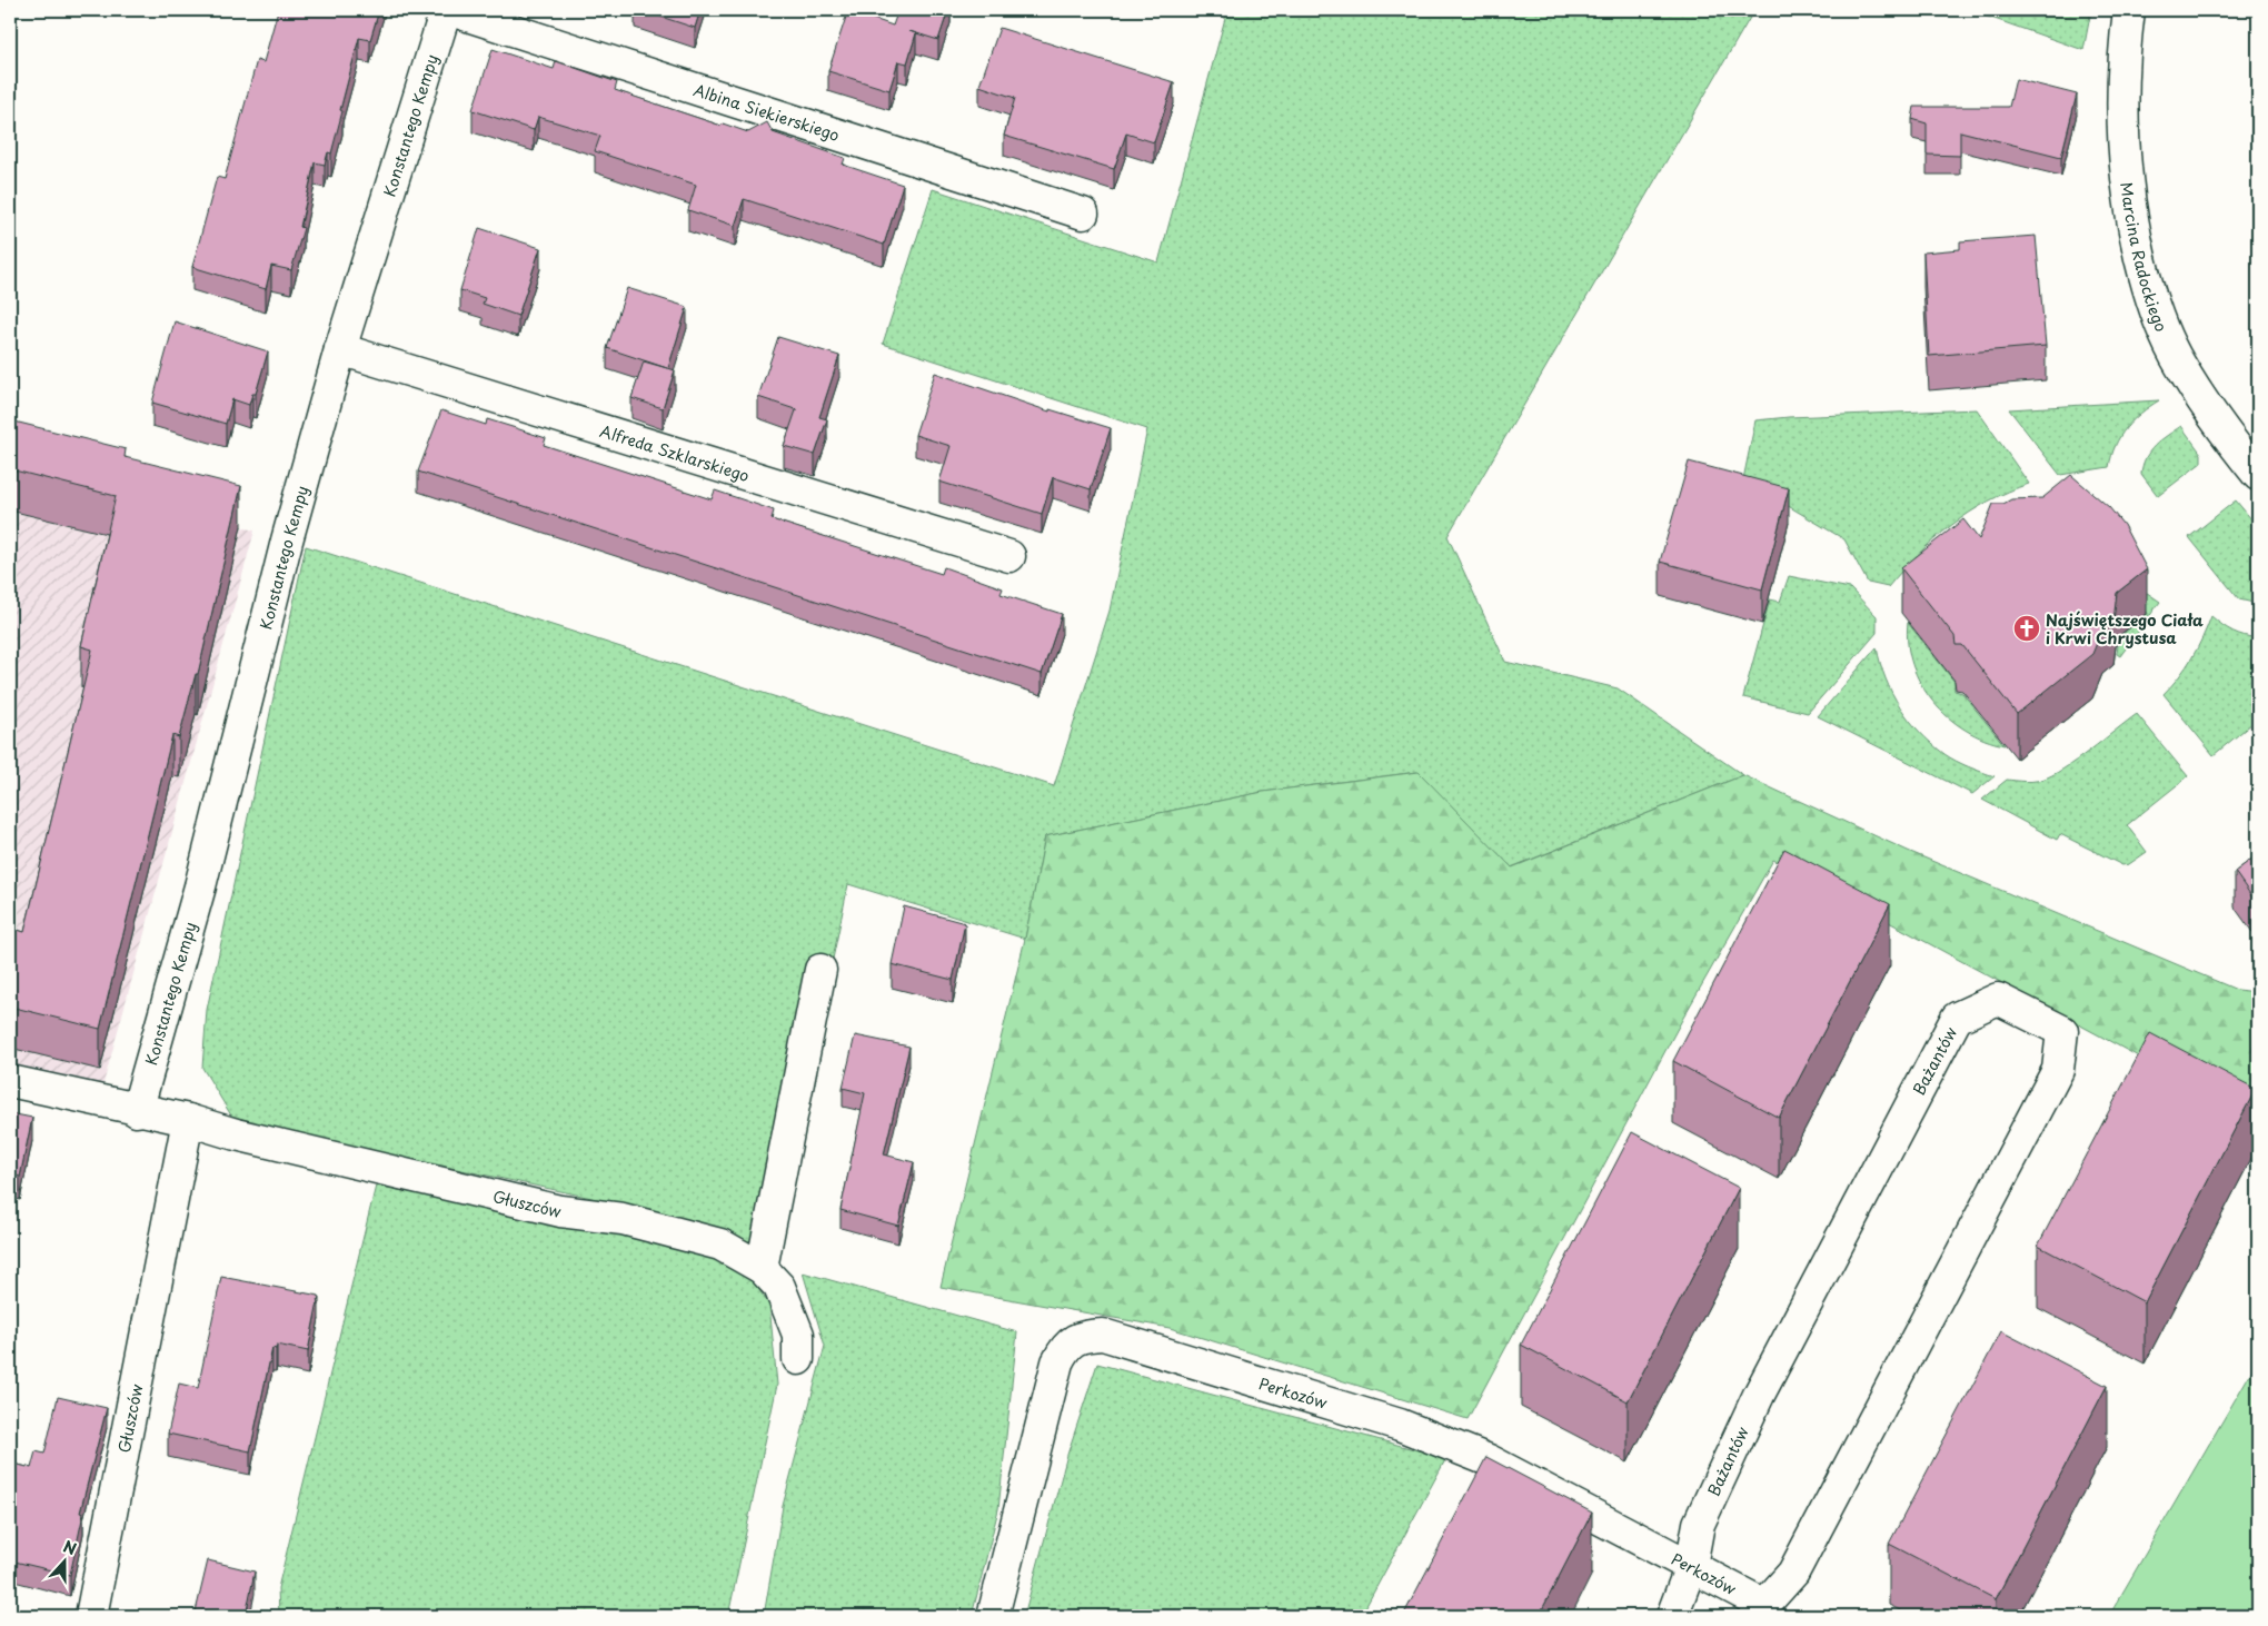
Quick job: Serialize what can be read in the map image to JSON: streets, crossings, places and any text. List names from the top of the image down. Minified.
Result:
{"streets":{"street":["Albina Siekierskiego","Konstantego Kempy","Marcina Radockiego","Alfreda Szklarskiego","Bażantów","Głuszców","Perkozów"]},"crossings":[["Konstantego Kempy","Alfreda Szklarskiego"],["Konstantego Kempy","Głuszców"],["Bażantów","Perkozów"]],"places":{"church":["Najświętszego Ciała i Krwi Chrystusa"]},"north":"top"}
